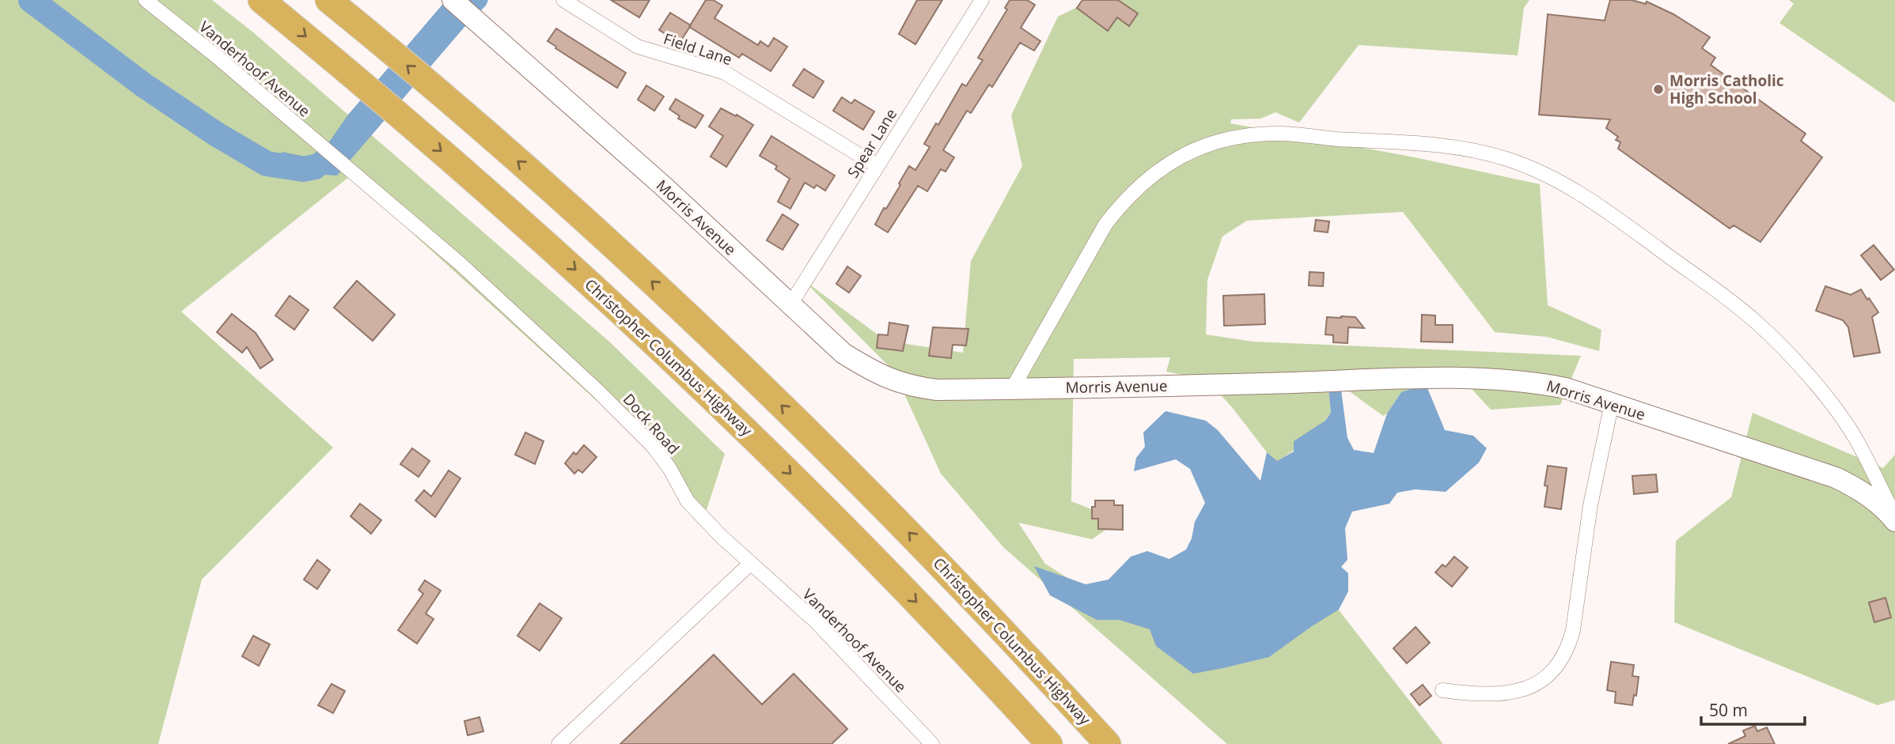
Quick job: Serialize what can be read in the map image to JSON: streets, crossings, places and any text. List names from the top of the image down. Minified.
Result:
{"streets":{"highway":["Christopher Columbus Highway"],"street":["Field Lane","Vanderhoof Avenue","Spear Lane","Morris Avenue","Dock Road"]},"crossings":[["Field Lane","Spear Lane"],["Vanderhoof Avenue","Dock Road"],["Spear Lane","Morris Avenue"]],"places":["Morris Catholic High School"],"scale_bar":"50 m"}
